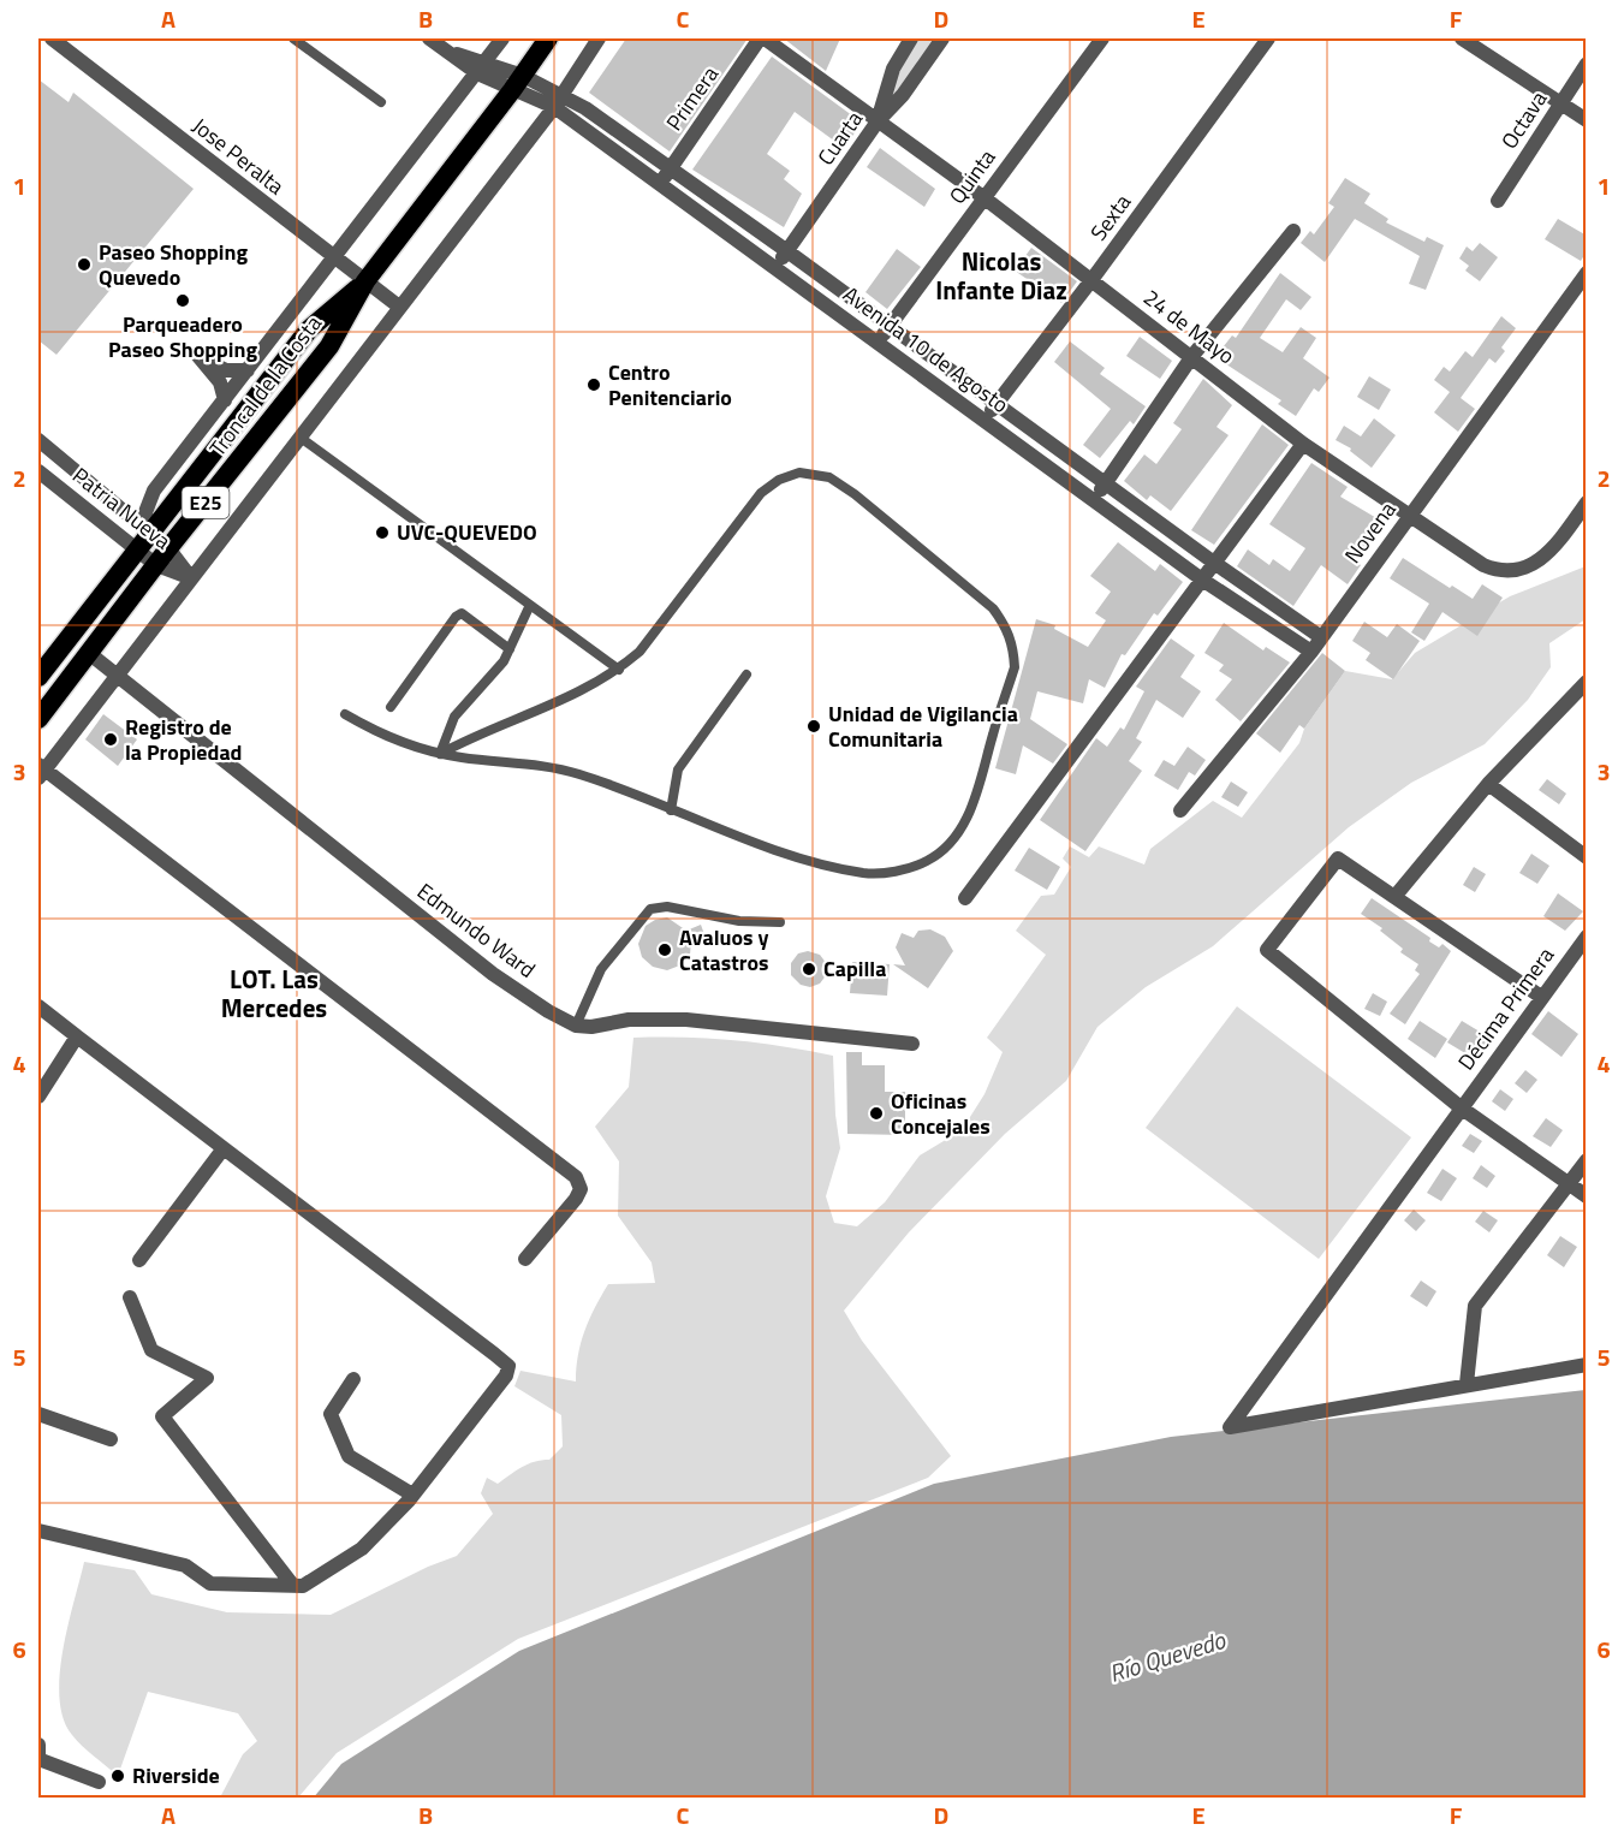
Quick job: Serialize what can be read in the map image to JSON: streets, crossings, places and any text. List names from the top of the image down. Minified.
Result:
{"streets":{"highway":["Troncal de la Costa","E25"],"street":["Primera","Octava","Cuarta","Jose Peralta","Quinta","Sexta","24 de Mayo","Avenida 10 de Agosto","Patria Nueva","Novena","Edmundo Ward","Décima Primera"]},"crossings":[["Primera","24 de Mayo"],["Primera","Avenida 10 de Agosto"],["Cuarta","24 de Mayo"],["Cuarta","Avenida 10 de Agosto"],["Jose Peralta","Troncal de la Costa"],["Quinta","24 de Mayo"],["Quinta","Avenida 10 de Agosto"],["Sexta","24 de Mayo"],["Sexta","Avenida 10 de Agosto"],["24 de Mayo","Novena"],["Avenida 10 de Agosto","Troncal de la Costa"],["Avenida 10 de Agosto","Novena"],["Troncal de la Costa","Patria Nueva"],["Troncal de la Costa","Edmundo Ward"]],"districts":["Nicolas Infante Diaz","LOT. Las Mercedes"],"water":["Río Quevedo"],"places":["Paseo Shopping Quevedo","Parqueadero Paseo Shopping","Centro Penitenciario","UVC-QUEVEDO","Unidad de Vigilancia Comunitaria","Registro de la Propiedad","Avaluos y Catastros","Capilla","Oficinas Concejales","Riverside"],"grid":{"columns":["A","B","C","D","E","F"],"rows":["1","2","3","4","5","6"]}}
